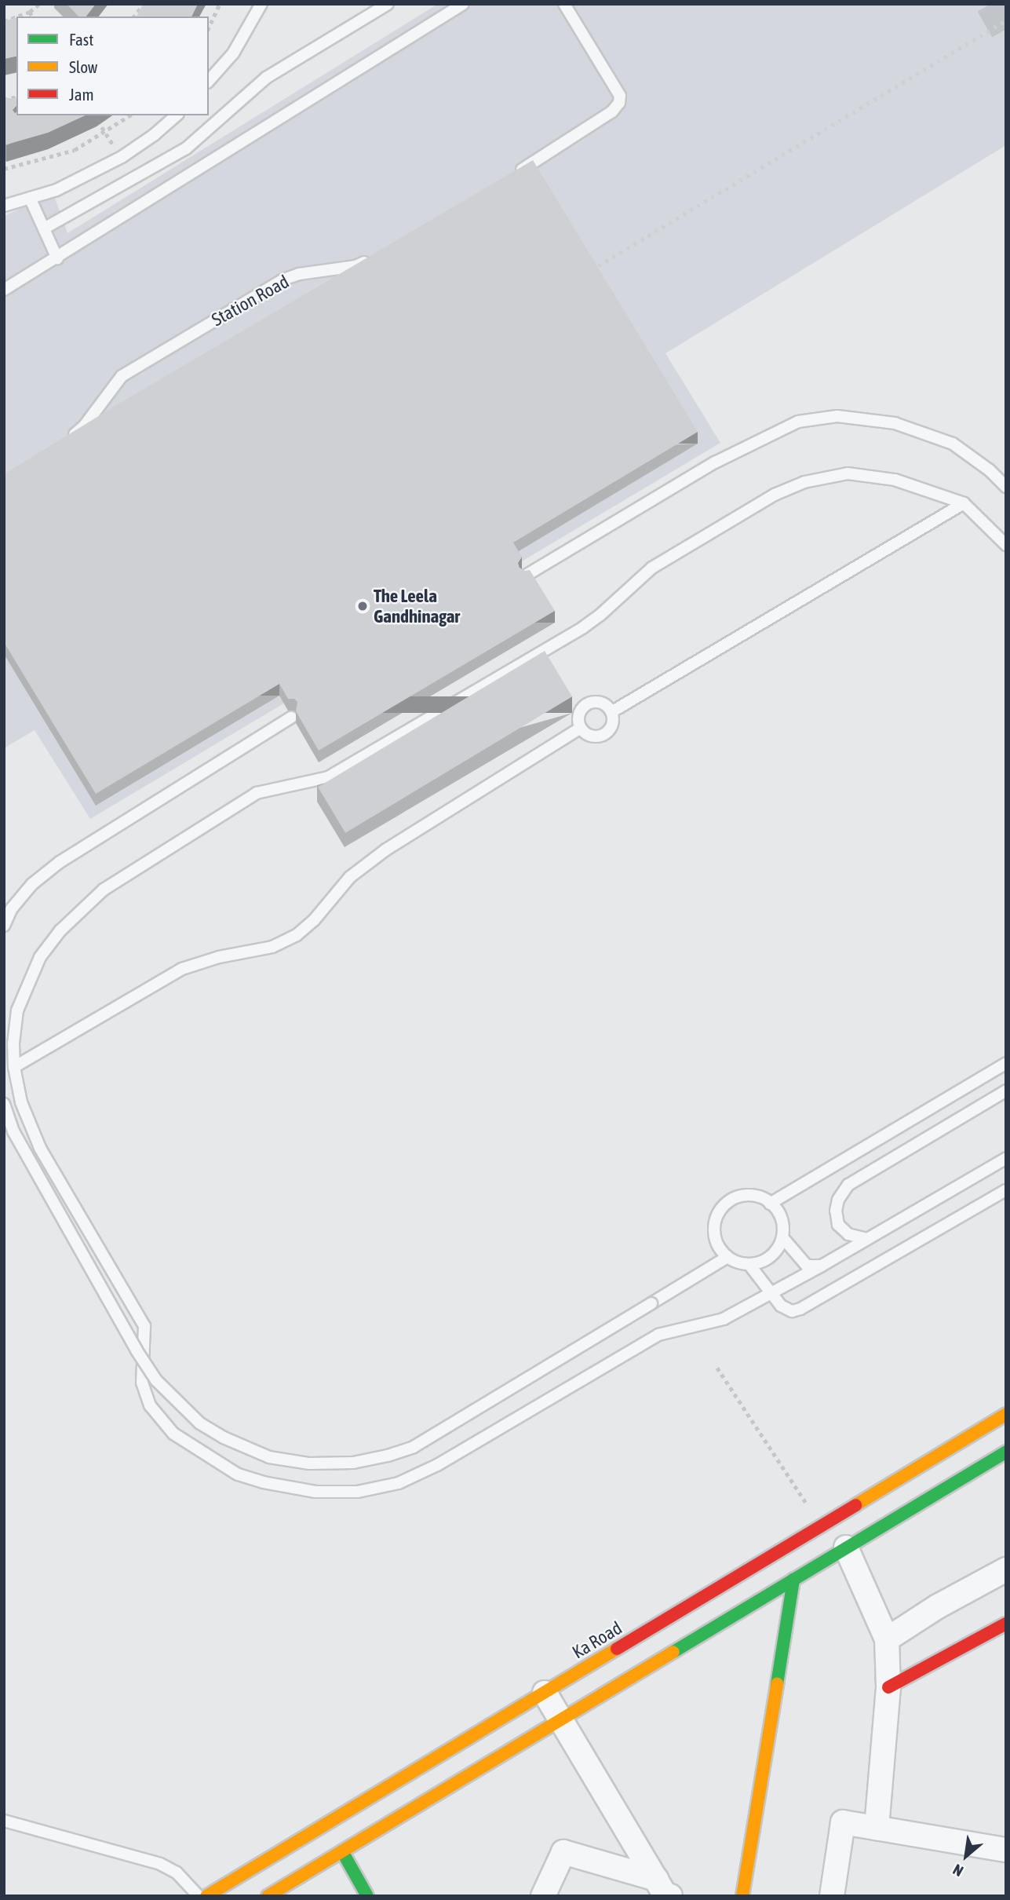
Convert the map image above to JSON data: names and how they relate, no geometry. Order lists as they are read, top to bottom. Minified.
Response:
{"streets":{"main road":["Ka Road"],"lane":["Station Road"]},"places":["The Leela Gandhinagar"],"legend":["Fast","Slow","Jam"],"north":"bottom left"}
